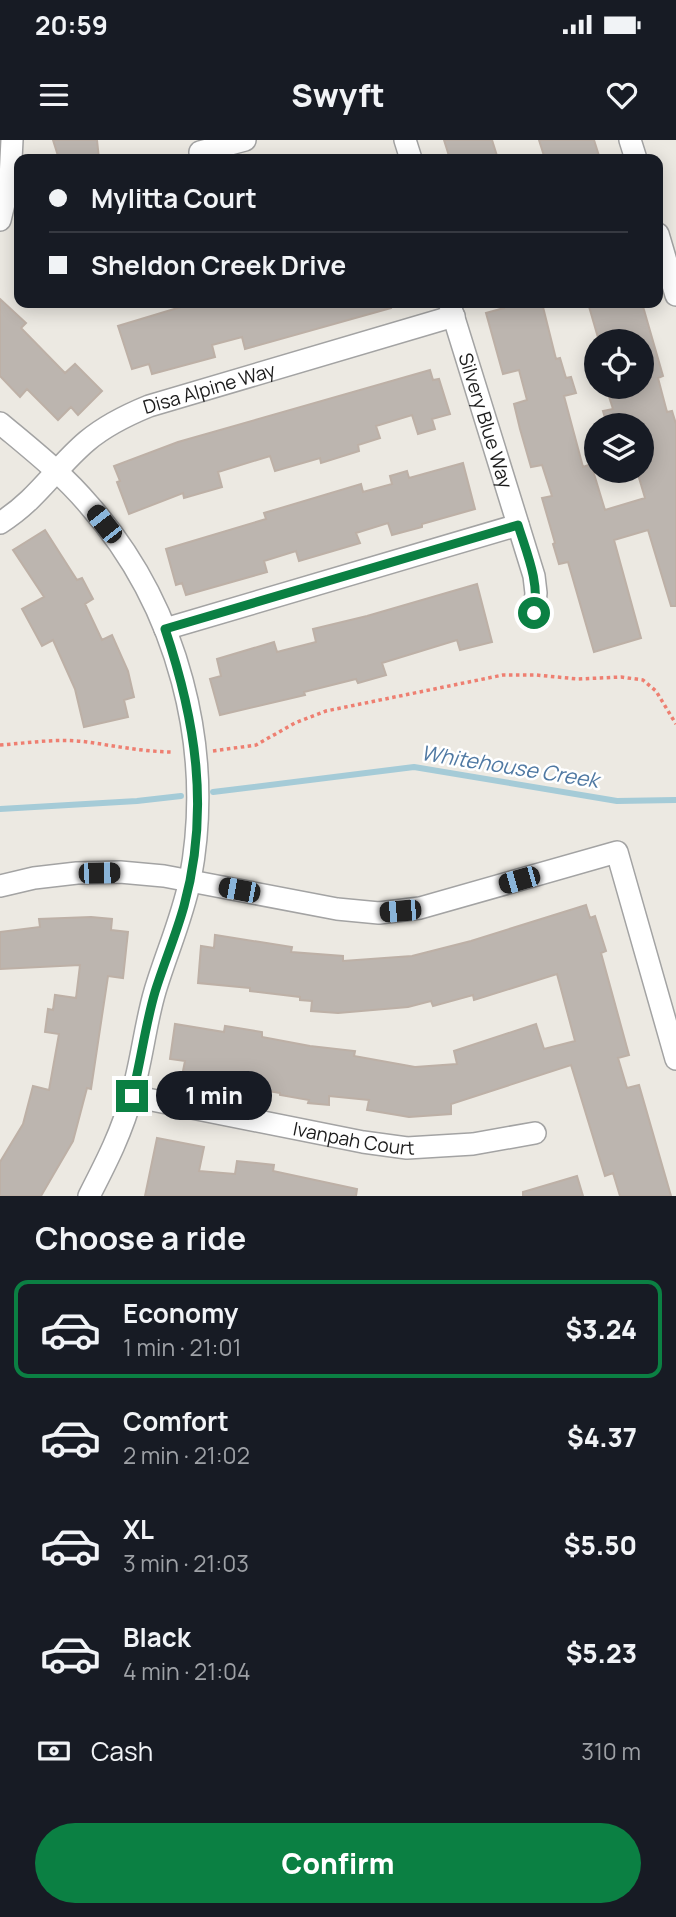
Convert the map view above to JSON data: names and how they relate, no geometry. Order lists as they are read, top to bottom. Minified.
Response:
{"streets":{"street":["Disa Alpine Way","Silvery Blue Way","Ivanpah Court"]},"crossings":[["Disa Alpine Way","Silvery Blue Way"]],"water":["Whitehouse Creek"],"page":{"status":"20:59","header":"Swyft","banner":["Mylitta Court","Sheldon Creek Drive"],"bubble":"1 min","heading":"Choose a ride","list":[{"name":"Economy","note":"1 min · 21:01","value":"$3.24"},{"name":"Comfort","note":"2 min · 21:02","value":"$4.37"},{"name":"XL","note":"3 min · 21:03","value":"$5.50"},{"name":"Black","note":"4 min · 21:04","value":"$5.23"}],"pay":["Cash","310 m"],"buttons":"Confirm"}}
